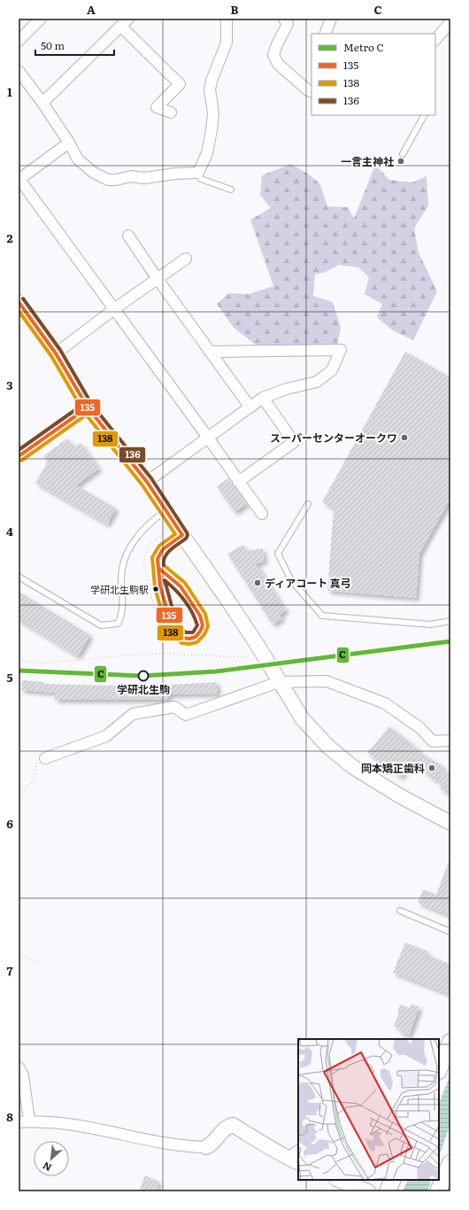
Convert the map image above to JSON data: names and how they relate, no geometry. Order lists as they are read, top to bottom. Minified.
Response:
{"places":["一言主神社","スーパーセンターオークワ","ディアコート 真弓","学研北生駒駅","学研北生駒","岡本矯正歯科"],"lines":["transit line 136","transit line 135","transit line 138","metro line C"],"legend":["Metro C","135","138","136"],"scale_bar":"50 m","north":"bottom left","grid":{"columns":["A","B","C"],"rows":["1","2","3","4","5","6","7","8"]}}
